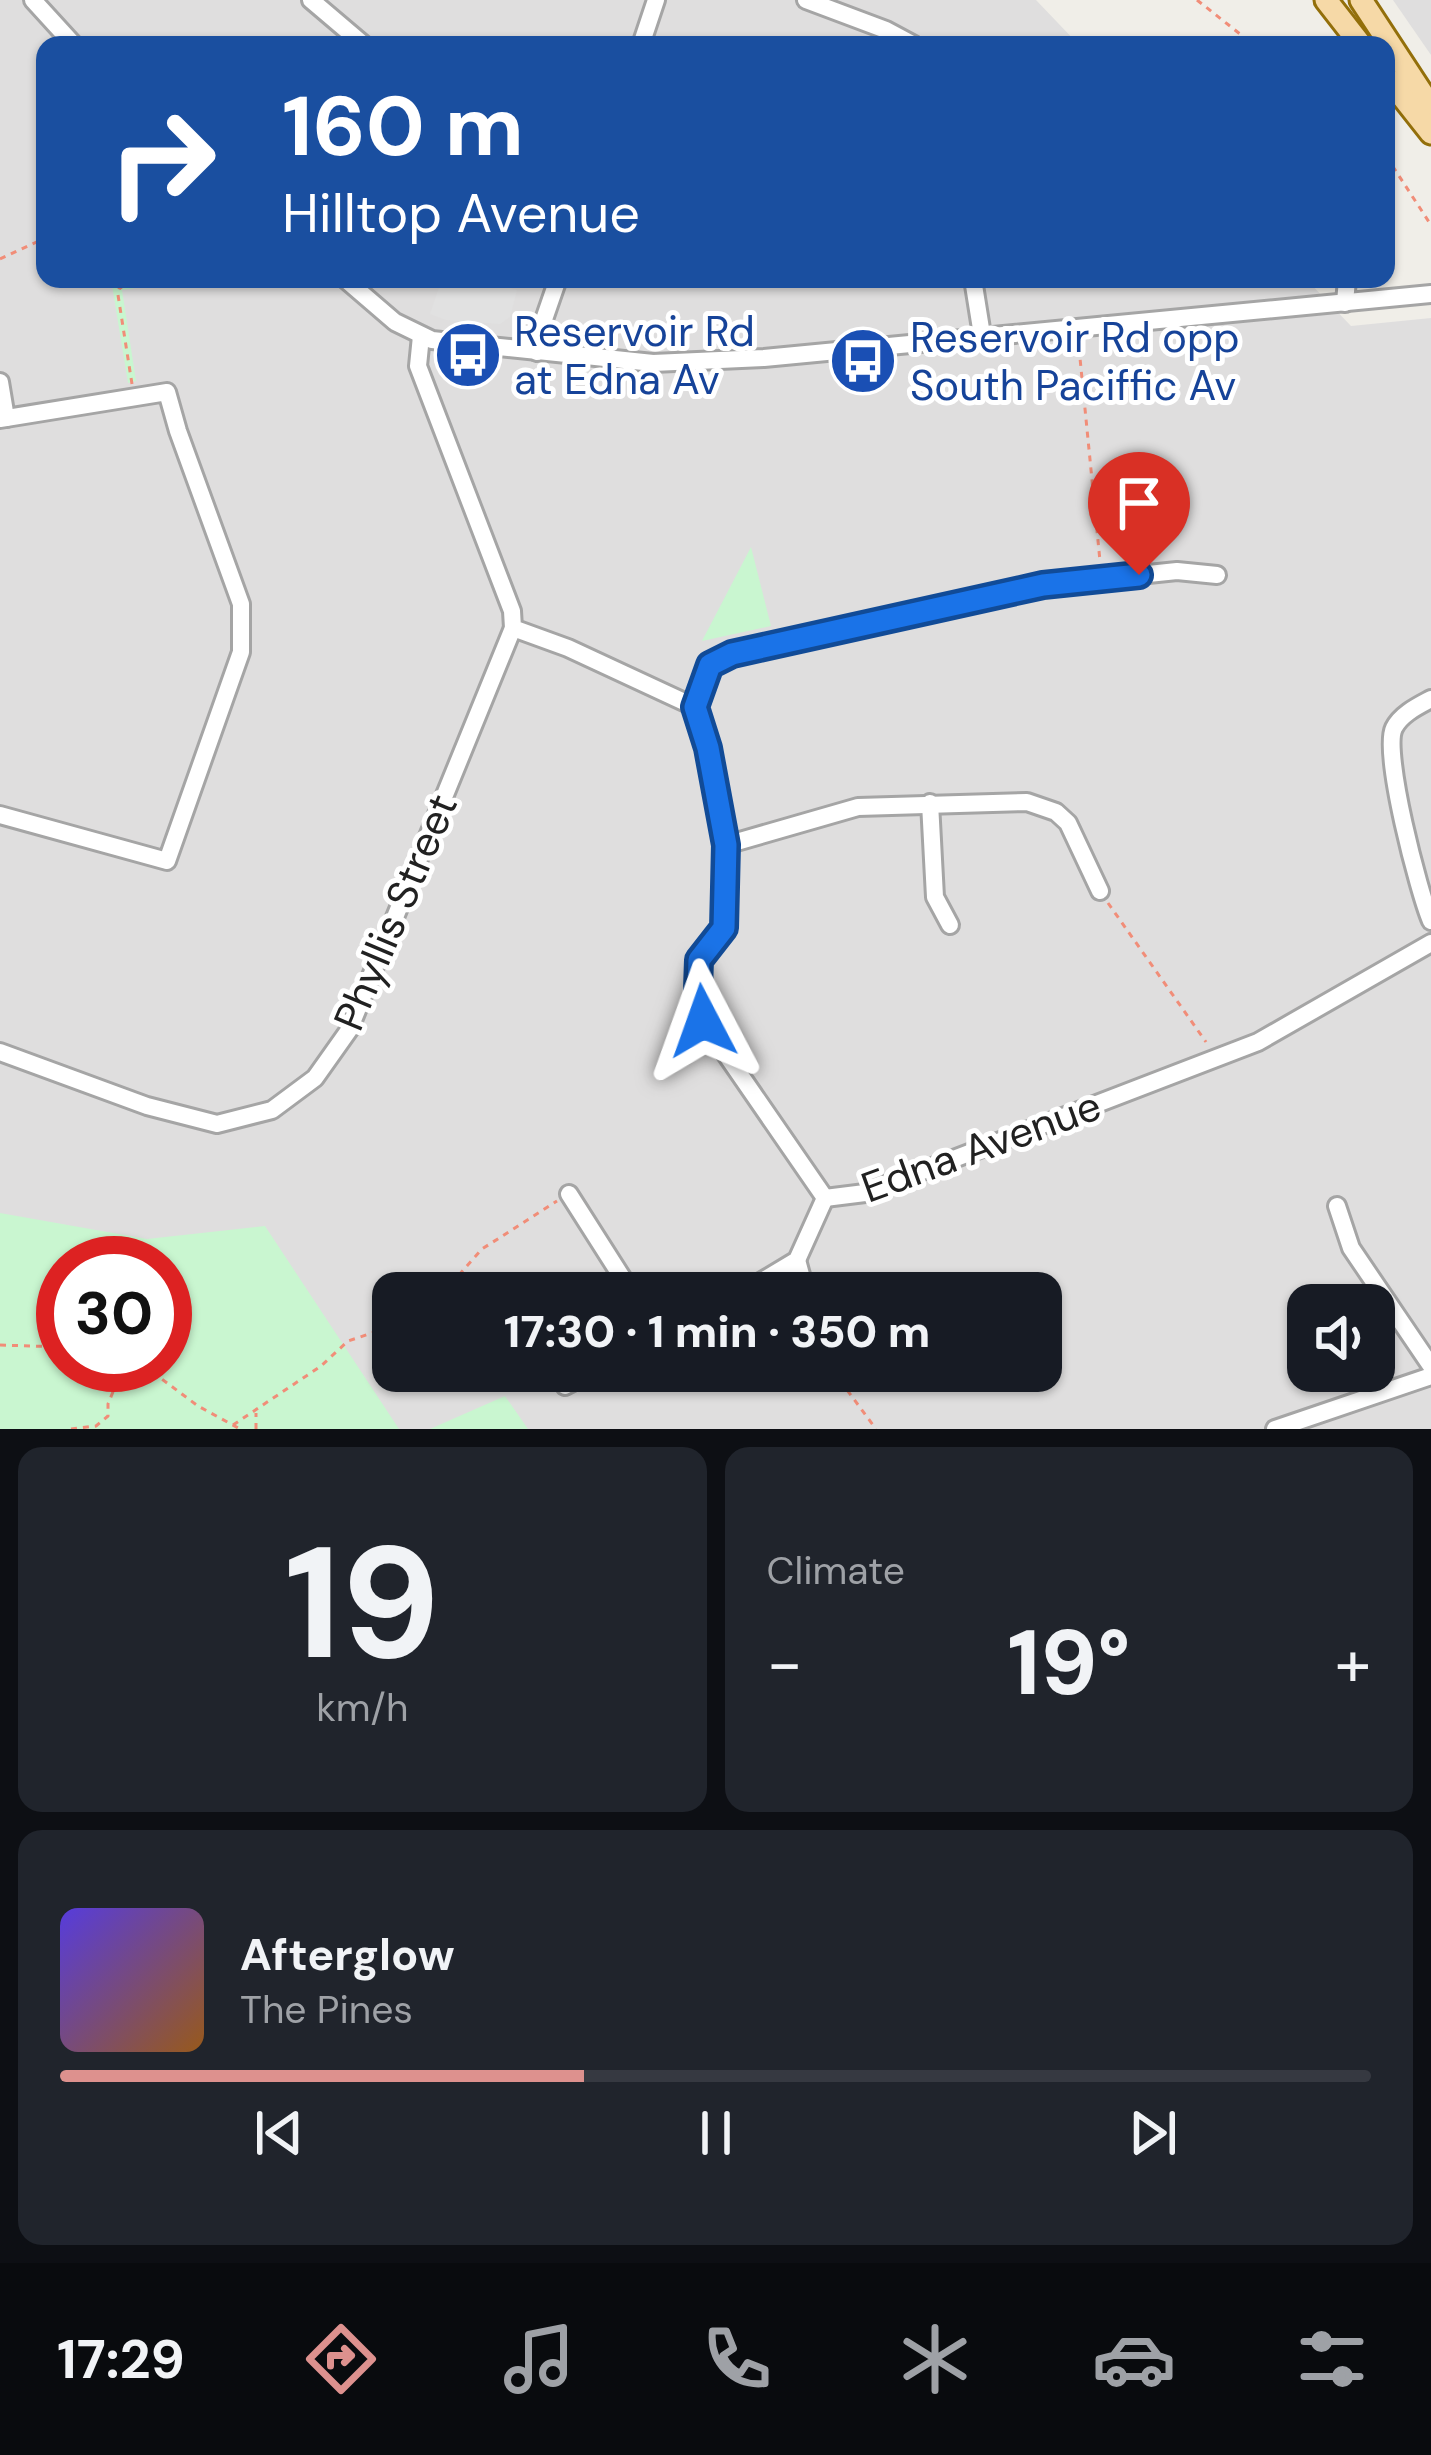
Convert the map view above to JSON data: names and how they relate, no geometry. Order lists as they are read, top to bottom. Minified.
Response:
{"streets":{"street":["Phyllis Street","Edna Avenue"]},"places":{"bus stop":["Reservoir Rd at Edna Av","Reservoir Rd opp South Paciffic Av"]},"page":{"turn":["160 m","Hilltop Avenue"],"limit":"30","trip":"17:30 · 1 min · 350 m","tile":[["19","km/h"],"Climate"],"heat":["−","19°","+"],"song":["Afterglow","The Pines"],"tabs":"17:29"}}
